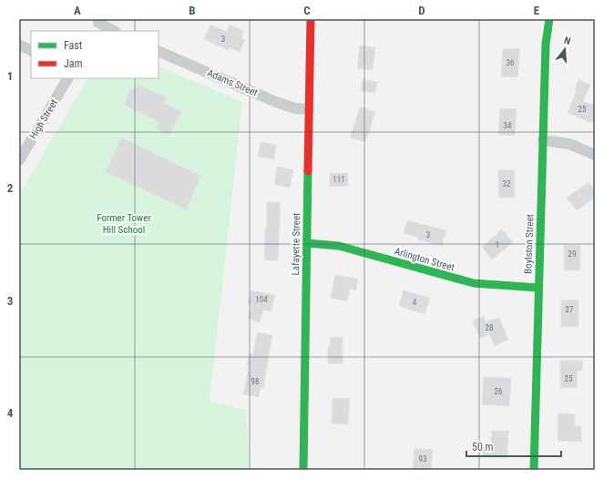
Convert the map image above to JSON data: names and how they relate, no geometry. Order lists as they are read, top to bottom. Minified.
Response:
{"streets":{"street":["Adams Street","High Street","Lafayette Street","Boylston Street","Arlington Street"]},"crossings":[["Adams Street","Lafayette Street"],["Lafayette Street","Arlington Street"],["Boylston Street","Arlington Street"]],"parks":["Former Tower Hill School"],"house_numbers":["3","36","25","34","111","32","3","1","29","104","4","27","28","25","98","26","93"],"legend":["Fast","Jam"],"scale_bar":"50 m","north":"top","grid":{"columns":["A","B","C","D","E"],"rows":["1","2","3","4"]}}
